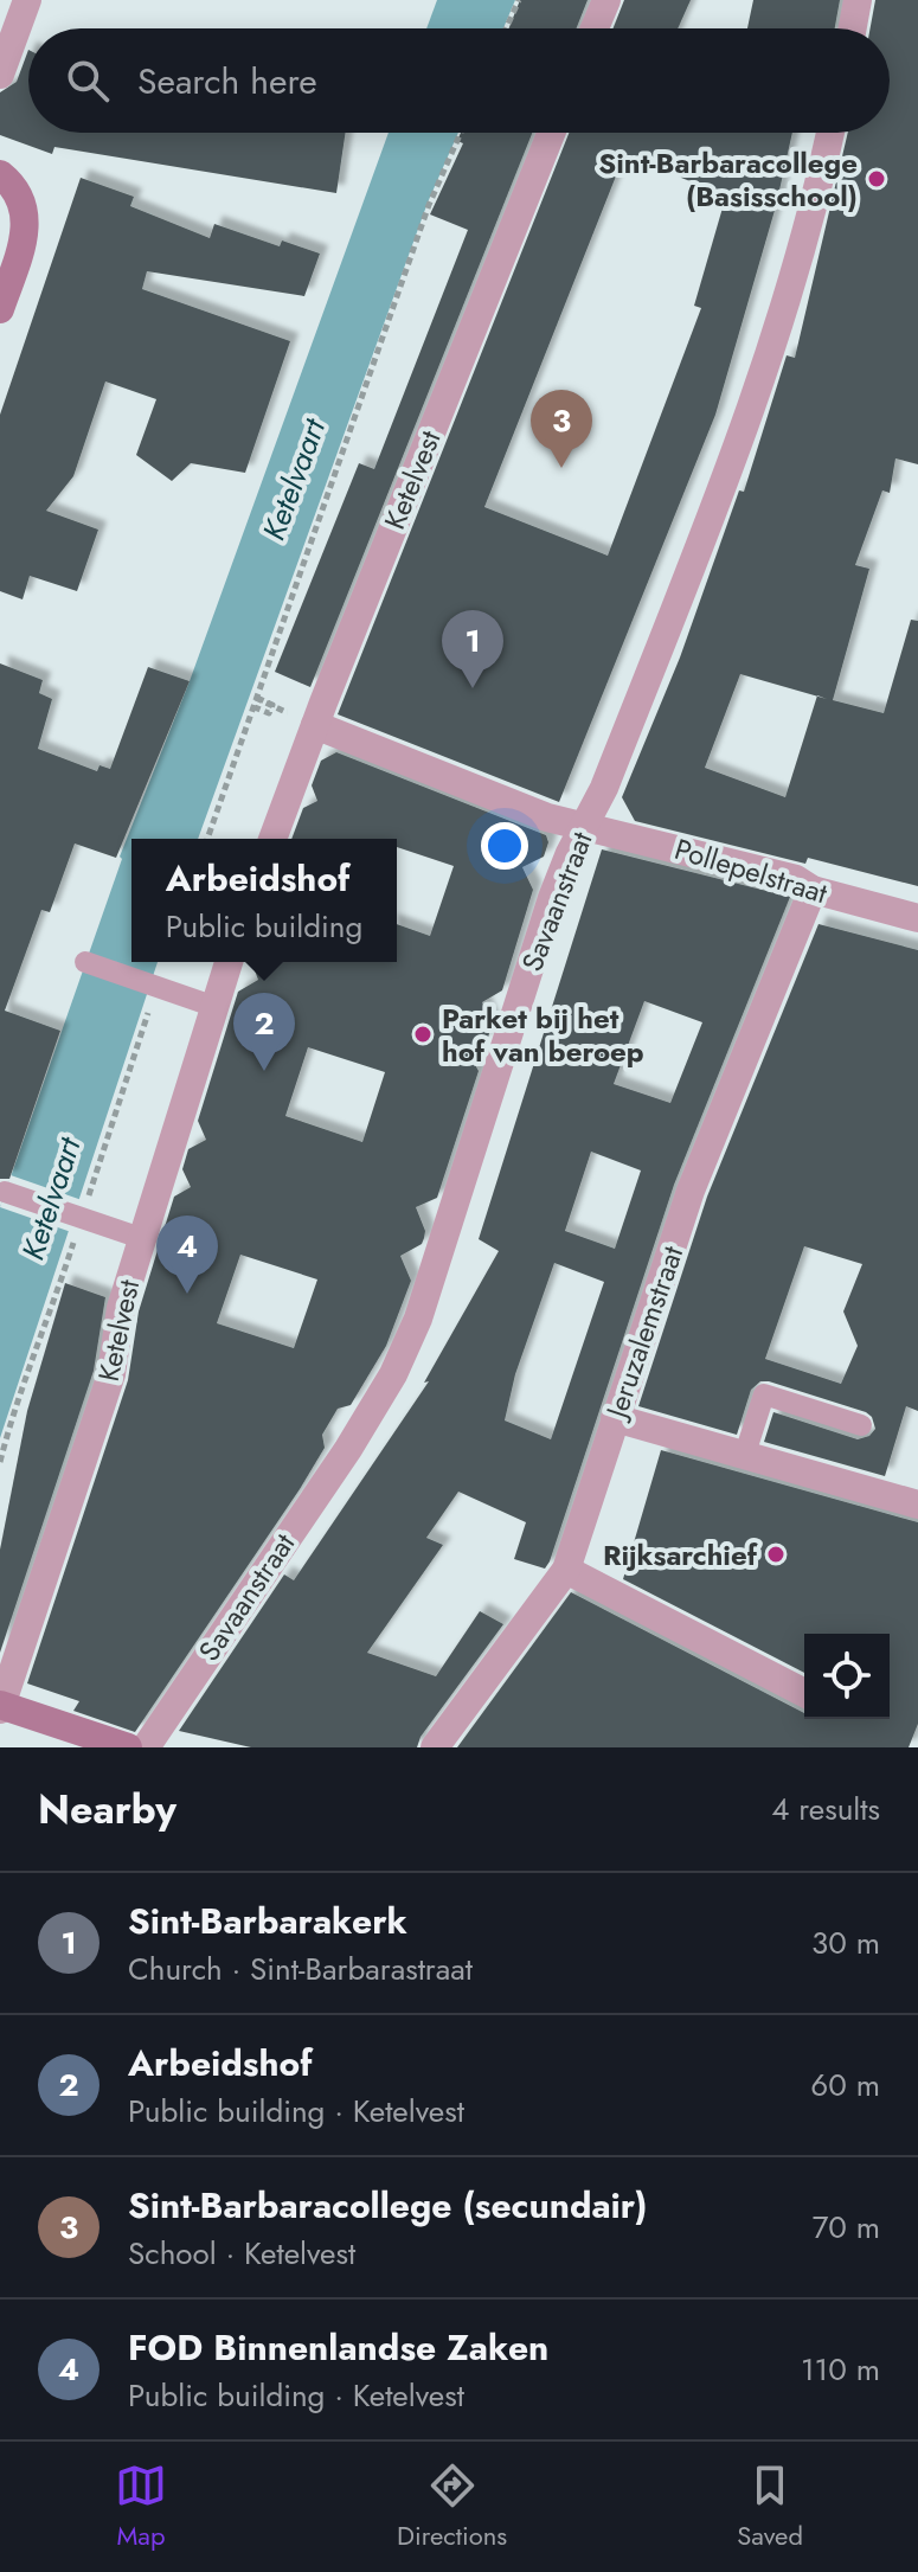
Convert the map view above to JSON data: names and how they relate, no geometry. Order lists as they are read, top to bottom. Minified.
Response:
{"streets":{"street":["Ketelvest","Pollepelstraat","Savaanstraat","Jeruzalemstraat"]},"crossings":[["Ketelvest","Pollepelstraat"],["Pollepelstraat","Savaanstraat"],["Pollepelstraat","Jeruzalemstraat"]],"water":["Ketelvaart"],"places":["Sint-Barbaracollege (Basisschool)","Parket bij het hof van beroep","Rijksarchief"],"page":{"search":"Search here","pins":["3","1","2","4"],"popup":["Arbeidshof","Public building"],"heading":["Nearby","4 results"],"list":[{"mark":"1","name":"Sint-Barbarakerk","note":"Church · Sint-Barbarastraat","value":"30 m"},{"mark":"2","name":"Arbeidshof","note":"Public building · Ketelvest","value":"60 m"},{"mark":"3","name":"Sint-Barbaracollege (secundair)","note":"School · Ketelvest","value":"70 m"},{"mark":"4","name":"FOD Binnenlandse Zaken","note":"Public building · Ketelvest","value":"110 m"}],"nav":["Map","Directions","Saved"]}}
